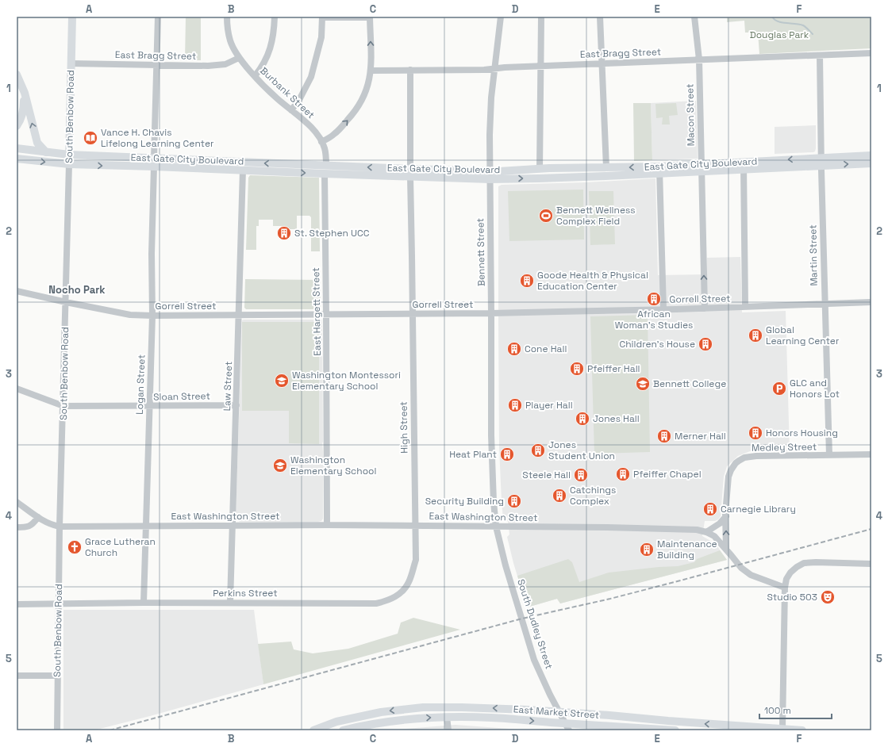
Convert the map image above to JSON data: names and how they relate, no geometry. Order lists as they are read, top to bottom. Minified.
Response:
{"streets":{"main road":["South Benbow Road","East Gate City Boulevard","East Market Street"],"street":["East Bragg Street","Burbank Street","Macon Street","Bennett Street","Martin Street","Gorrell Street","East Hargett Street","Logan Street","Law Street","Sloan Street","High Street","Medley Street","East Washington Street","Perkins Street","South Dudley Street"]},"crossings":[["East Bragg Street","Burbank Street"],["East Bragg Street","Macon Street"],["East Bragg Street","South Benbow Road"],["East Bragg Street","Bennett Street"],["East Bragg Street","Martin Street"],["East Bragg Street","High Street"],["Burbank Street","East Gate City Boulevard"],["Burbank Street","East Hargett Street"],["Macon Street","East Gate City Boulevard"],["Macon Street","Gorrell Street"],["South Benbow Road","East Gate City Boulevard"],["South Benbow Road","Gorrell Street"],["South Benbow Road","Sloan Street"],["South Benbow Road","East Washington Street"],["South Benbow Road","Perkins Street"],["East Gate City Boulevard","Bennett Street"],["East Gate City Boulevard","Martin Street"],["East Gate City Boulevard","East Hargett Street"],["East Gate City Boulevard","Logan Street"],["East Gate City Boulevard","Law Street"],["East Gate City Boulevard","High Street"],["Bennett Street","Gorrell Street"],["Bennett Street","East Washington Street"],["Bennett Street","South Dudley Street"],["Martin Street","Gorrell Street"],["Martin Street","Medley Street"],["Gorrell Street","East Hargett Street"],["Gorrell Street","Logan Street"],["Gorrell Street","Law Street"],["Gorrell Street","High Street"],["East Hargett Street","East Washington Street"],["Logan Street","Sloan Street"],["Logan Street","East Washington Street"],["Logan Street","Perkins Street"],["Law Street","Sloan Street"],["Law Street","East Washington Street"],["Law Street","Perkins Street"],["High Street","East Washington Street"],["High Street","Perkins Street"],["Medley Street","East Washington Street"],["East Washington Street","Perkins Street"],["East Washington Street","South Dudley Street"],["South Dudley Street","East Market Street"]],"districts":["Nocho Park"],"parks":["Douglas Park"],"places":{"library":["Vance H. Chavis Lifelong Learning Center"],"sports":["Bennett Wellness Complex Field"],"building":["St. Stephen UCC","Goode Health & Physical Education Center","African Woman's Studies","Global Learning Center","Children's House","Cone Hall","Pfeiffer Hall","Player Hall","Jones Hall","Honors Housing","Merner Hall","Jones Student Union","Heat Plant","Pfeiffer Chapel","Steele Hall","Catchings Complex","Security Building","Carnegie Library","Maintenance Building"],"school or university":["Washington Montessori Elementary School","Bennett College","Washington Elementary School"],"parking":["GLC and Honors Lot"],"church":["Grace Lutheran Church"],"theatre":["Studio 503"]},"scale_bar":"100 m","grid":{"columns":["A","B","C","D","E","F"],"rows":["1","2","3","4","5"]}}
